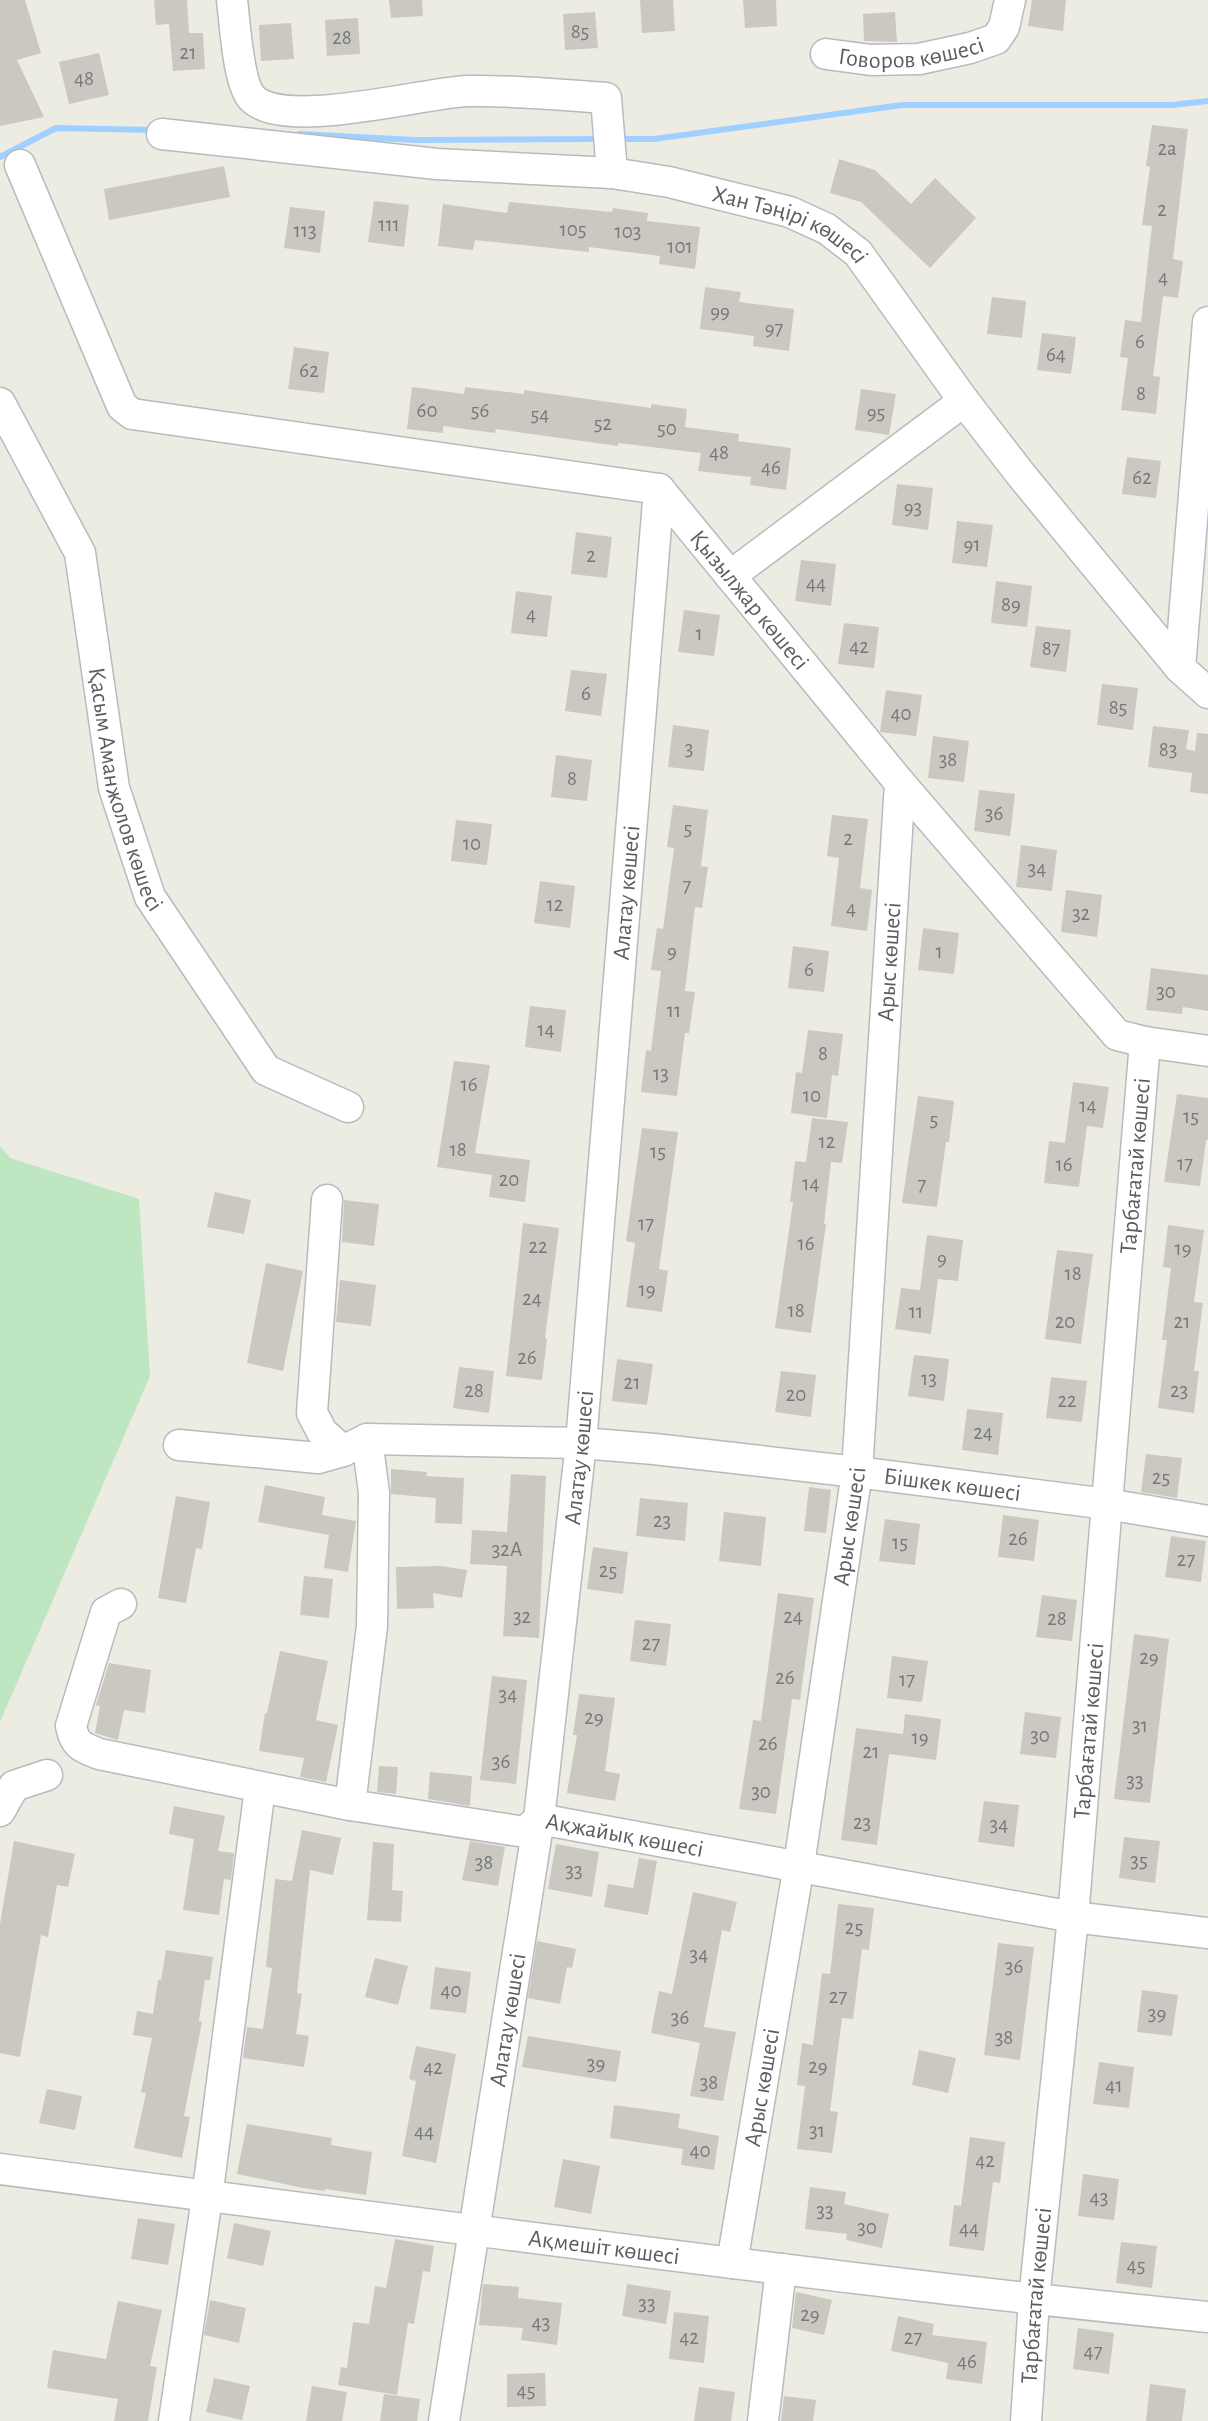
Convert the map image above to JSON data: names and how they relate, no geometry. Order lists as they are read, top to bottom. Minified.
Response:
{"streets":{"street":["Говоров көшесі","Хан Тәңірі көшесі","Қызылжар көшесі","Қасым Аманжолов көшесі","Алатау көшесі","Арыс көшесі","Тарбағатай көшесі","Бішкек көшесі","Ақжайық көшесі","Ақмешіт көшесі"]},"crossings":[["Қызылжар көшесі","Алатау көшесі"],["Қызылжар көшесі","Арыс көшесі"],["Қызылжар көшесі","Тарбағатай көшесі"],["Алатау көшесі","Бішкек көшесі"],["Алатау көшесі","Ақжайық көшесі"],["Алатау көшесі","Ақмешіт көшесі"],["Арыс көшесі","Бішкек көшесі"],["Арыс көшесі","Ақжайық көшесі"],["Арыс көшесі","Ақмешіт көшесі"],["Тарбағатай көшесі","Бішкек көшесі"],["Тарбағатай көшесі","Ақжайық көшесі"],["Тарбағатай көшесі","Ақмешіт көшесі"]],"house_numbers":["85","28","21","48","2а","2","111","105","113","103","101","4","99","97","6","64","62","8","60","56","95","54","52","50","48","46","62","93","91","2","44","89","4","1","42","87","6","85","40","3","83","38","8","36","5","2","10","34","7","12","4","32","9","1","6","30","11","14","8","13","16","10","14","15","5","12","18","15","17","16","20","14","7","17","16","22","19","9","18","19","24","18","11","20","21","26","13","21","28","23","20","22","24","25","23","26","15","32А","27","25","32","24","28","27","29","26","17","34","29","31","30","19","26","21","36","33","30","23","34","35","38","33","25","34","36","40","27","39","36","38","39","29","42","38","41","31","44","40","42","43","33","30","44","45","33","29","43","42","27","47","46","45"]}
